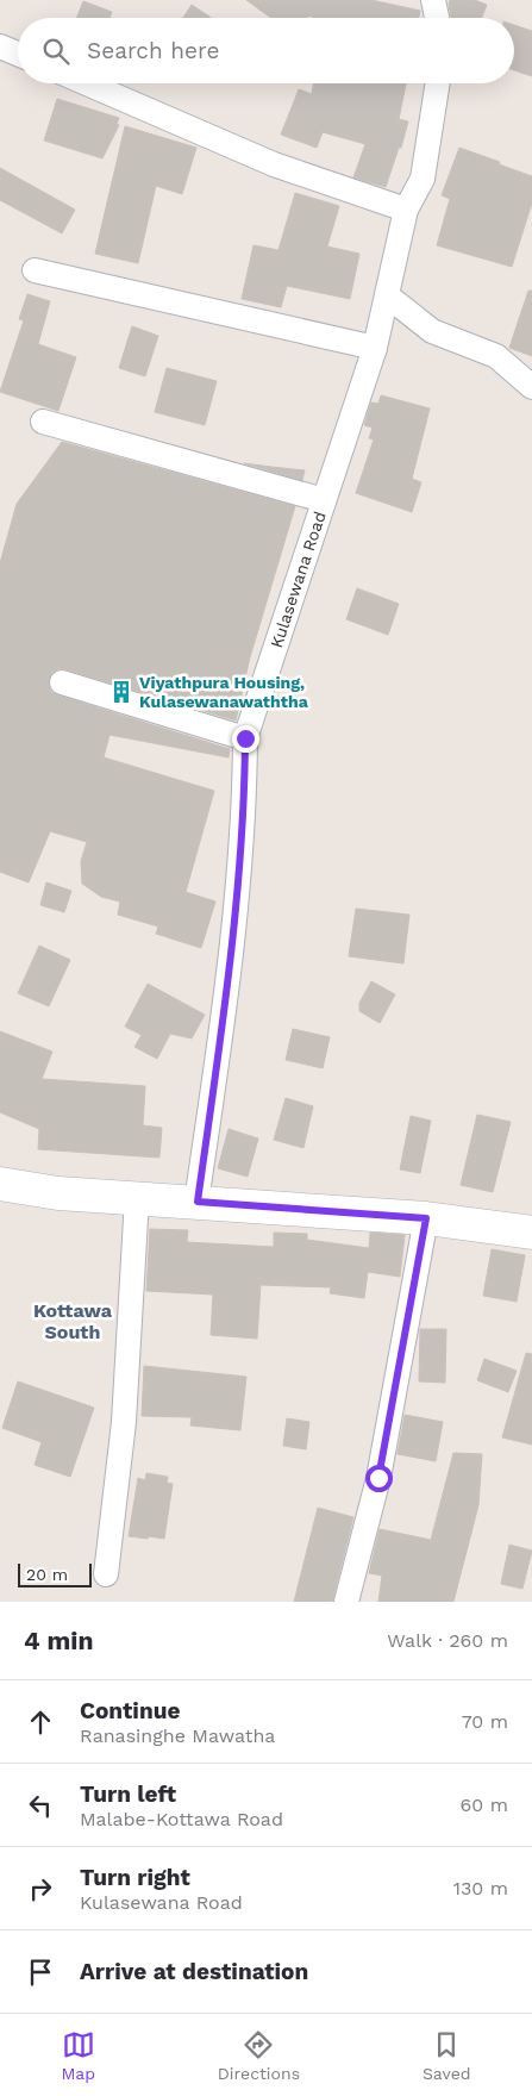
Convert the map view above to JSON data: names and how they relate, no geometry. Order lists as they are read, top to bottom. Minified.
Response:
{"streets":{"street":["Kulasewana Road"]},"districts":["Kottawa South"],"places":{"building":["Viyathpura Housing, Kulasewanawaththa"]},"scale_bar":"20 m","page":{"search":"Search here","scale":"20 m","heading":["4 min","Walk · 260 m"],"list":[["Continue","Ranasinghe Mawatha","70 m"],["Turn left","Malabe-Kottawa Road","60 m"],["Turn right","Kulasewana Road","130 m"],"Arrive at destination"],"nav":["Map","Directions","Saved"]}}
